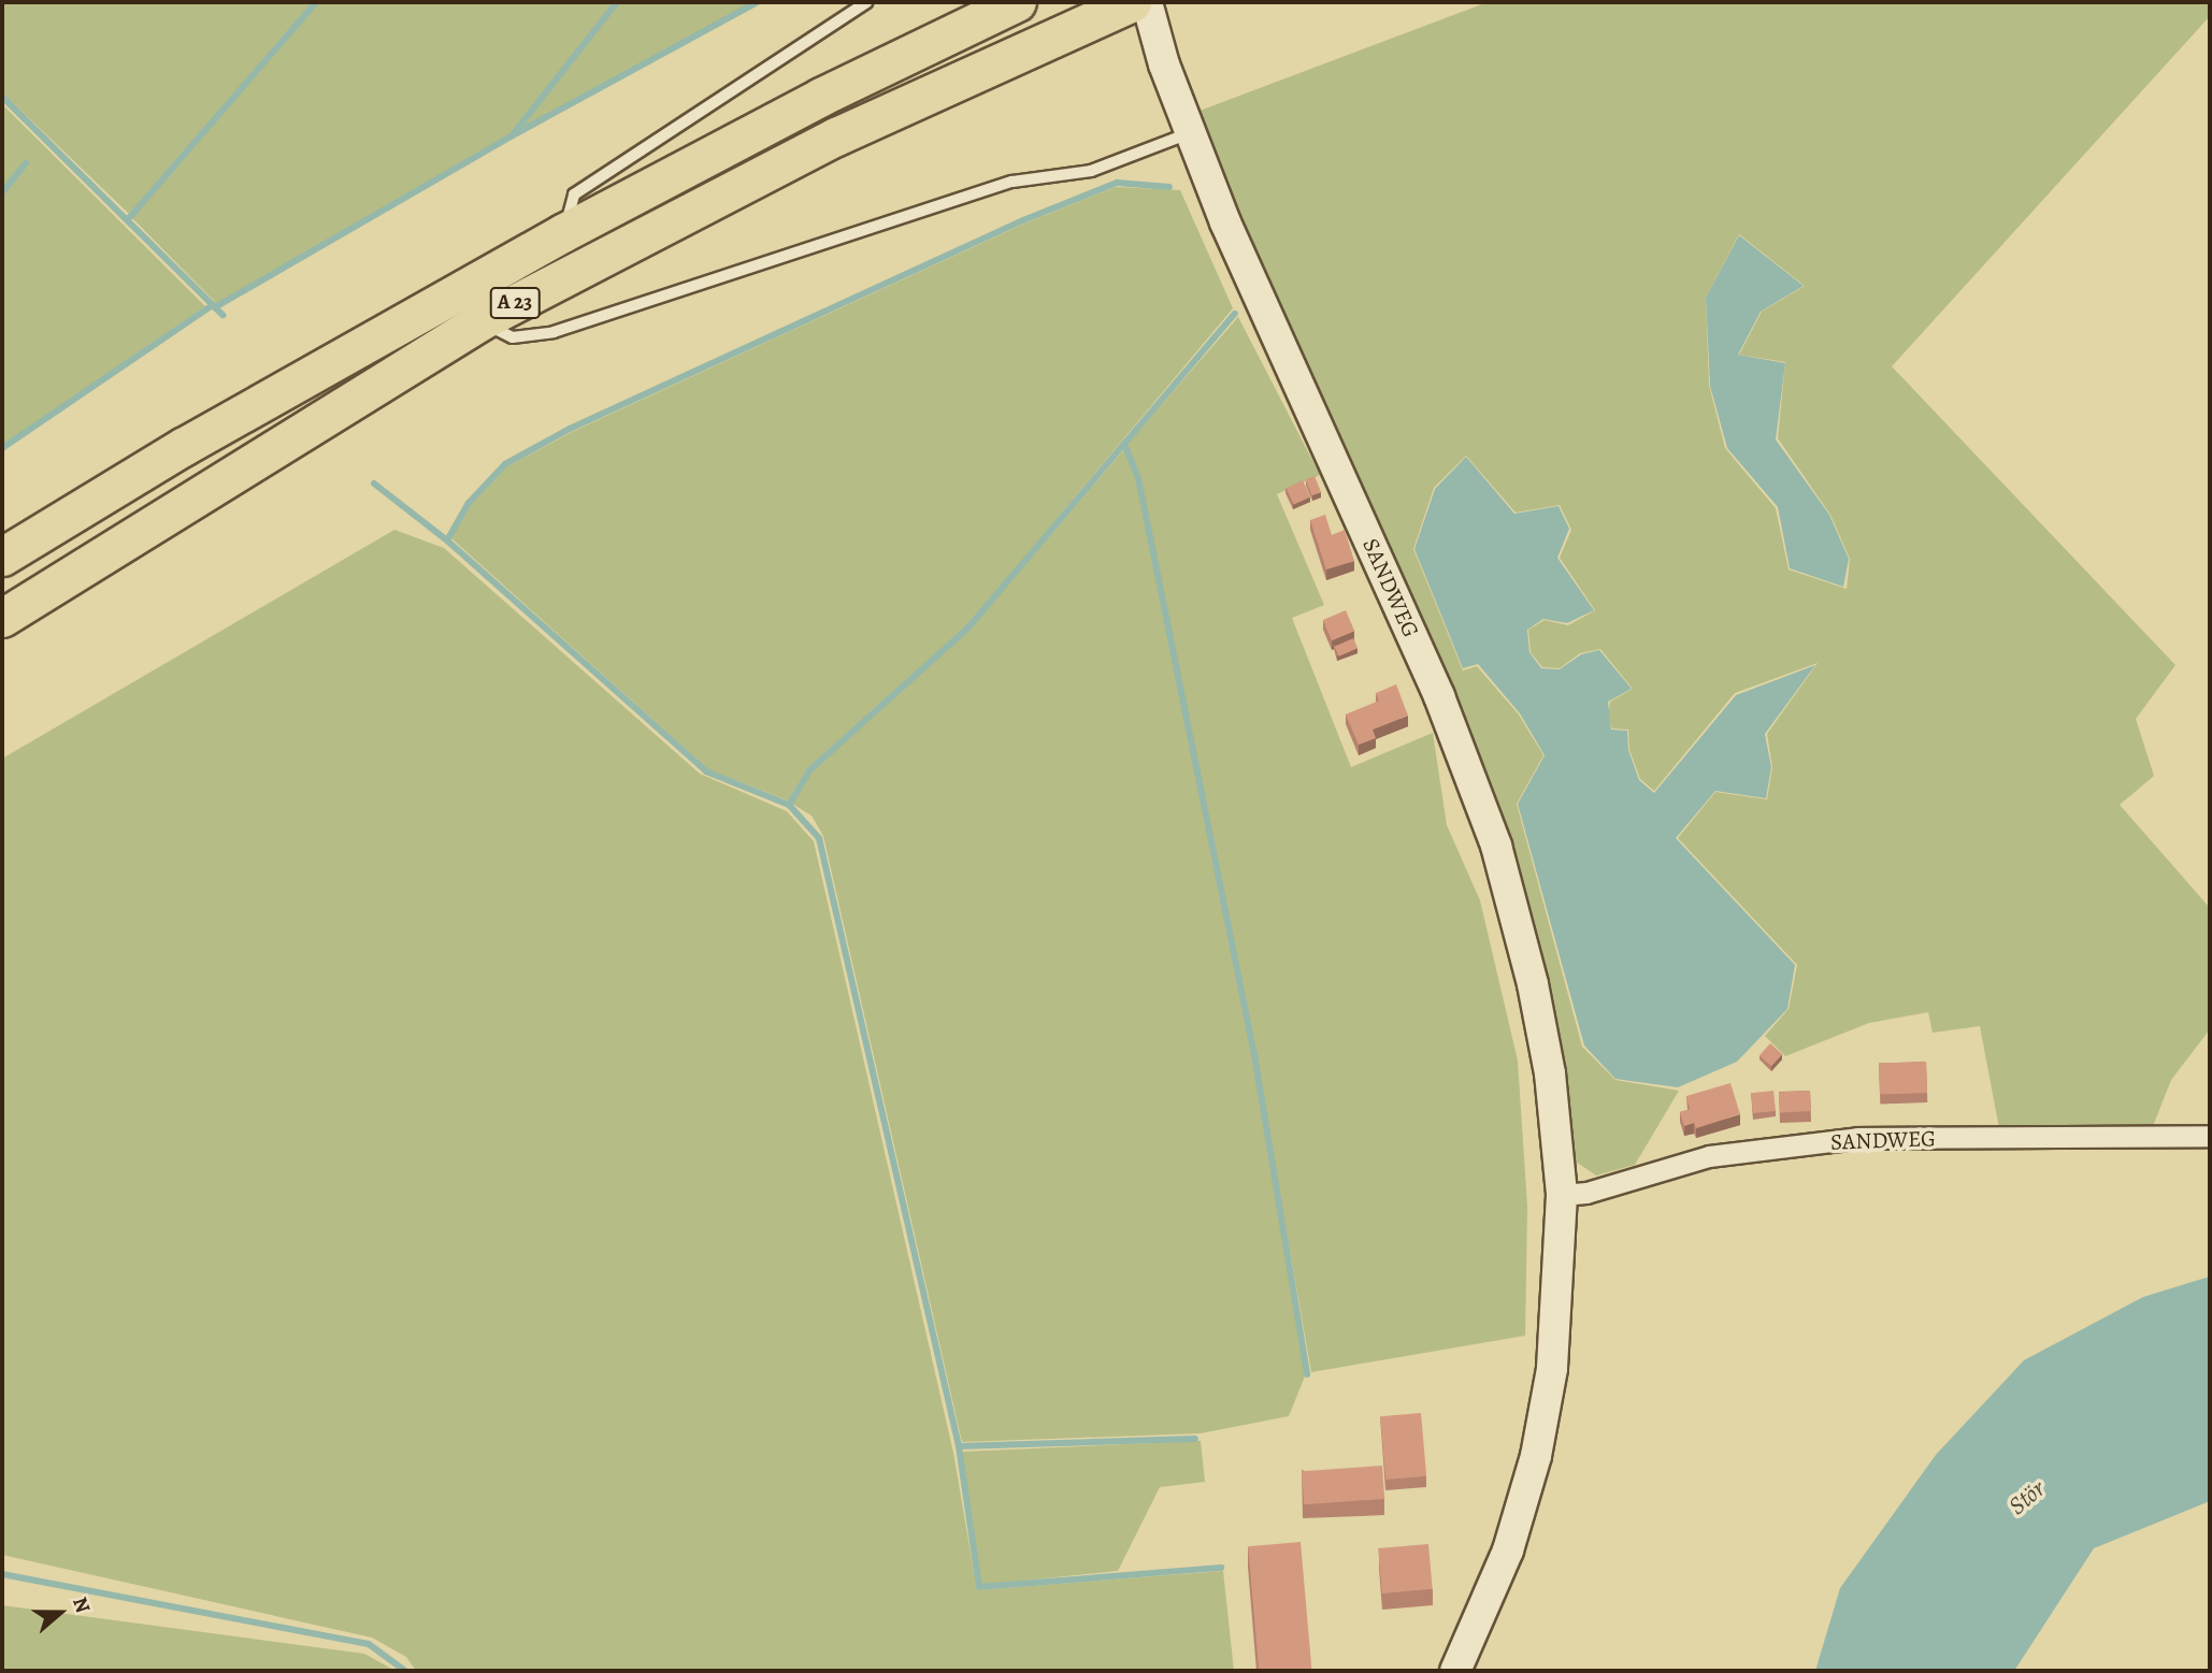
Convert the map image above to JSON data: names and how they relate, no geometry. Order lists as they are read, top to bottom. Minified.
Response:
{"streets":{"highway":["A 23"],"street":["SANDWEG"]},"water":["Stör"],"north":"right"}
